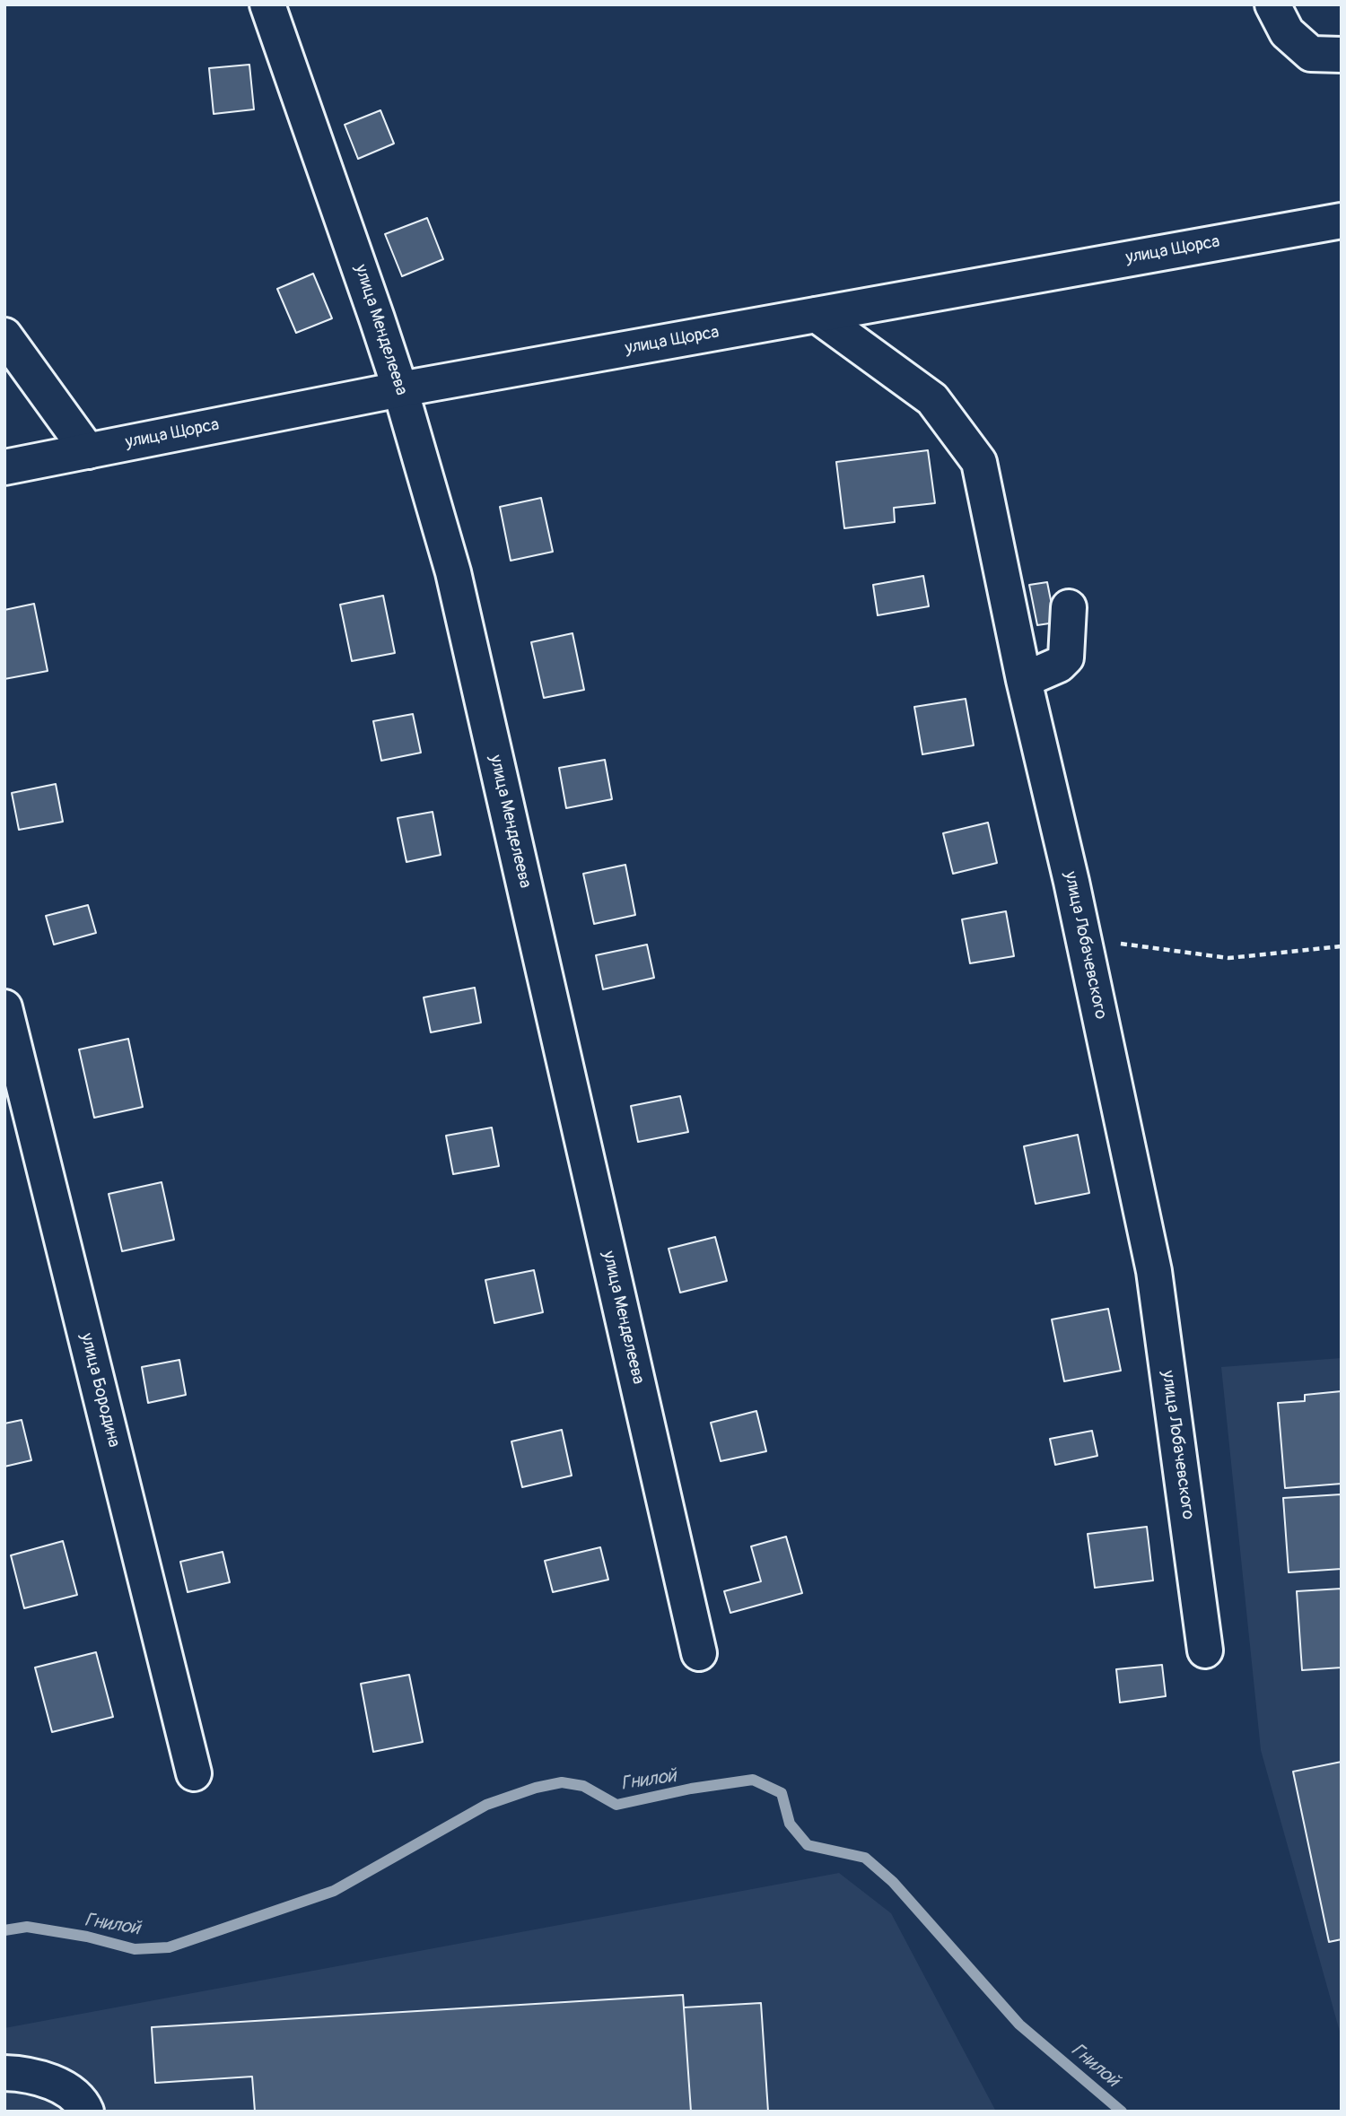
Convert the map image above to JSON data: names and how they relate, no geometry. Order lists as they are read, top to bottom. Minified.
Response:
{"streets":{"street":["улица Щорса","улица Менделеева","улица Лобачевского","улица Бородина"]},"crossings":[["улица Щорса","улица Менделеева"],["улица Щорса","улица Лобачевского"]],"water":["Гнилой"]}
